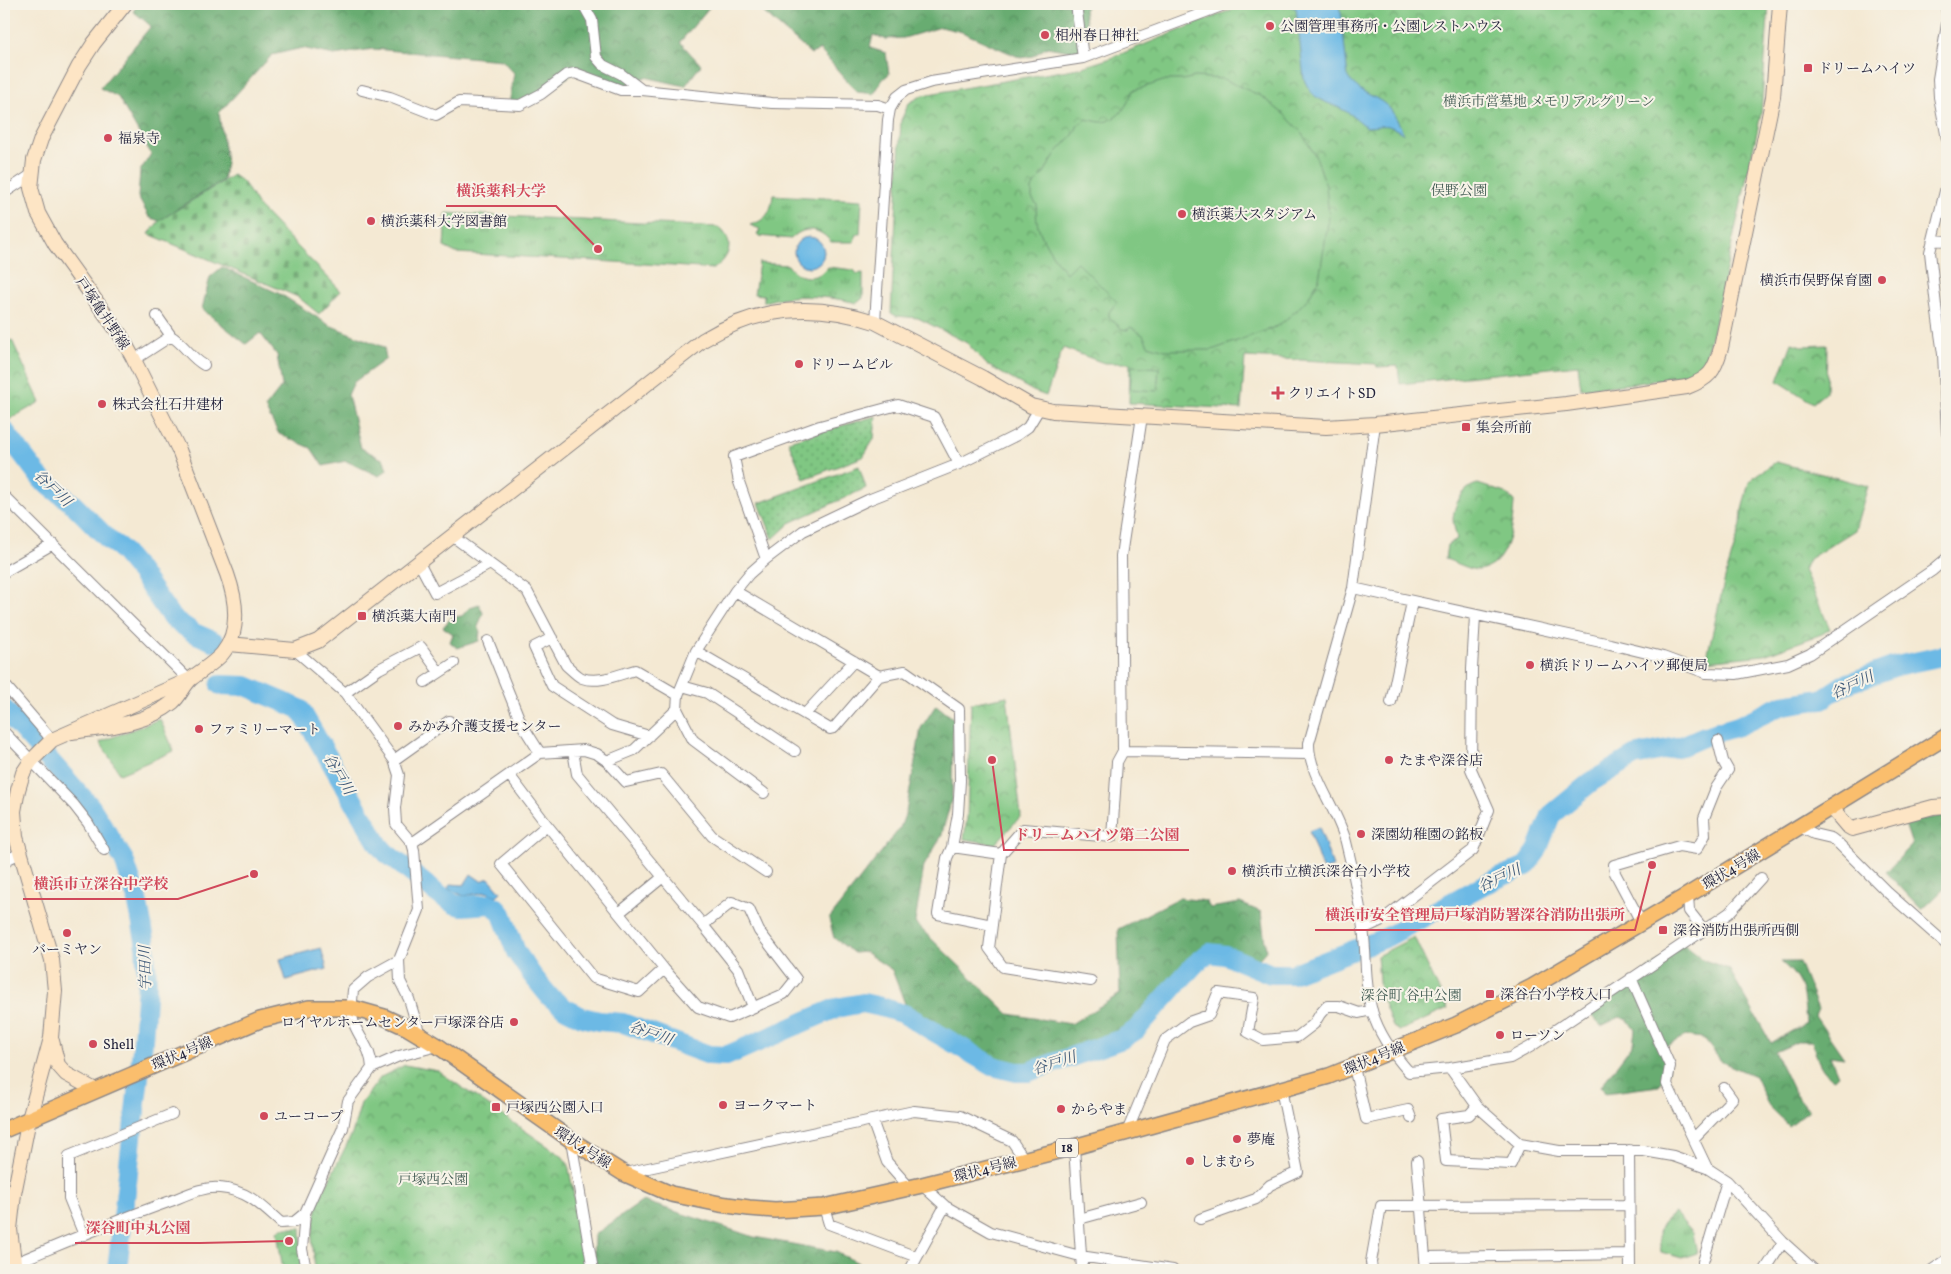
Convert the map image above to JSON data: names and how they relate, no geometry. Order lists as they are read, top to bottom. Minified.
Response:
{"streets":{"main road":["環状4号線","18"],"street":["戸塚亀井野線"]},"water":["谷戸川","宇田川"],"parks":["横浜市営墓地 メモリアルグリーン","俣野公園","深谷町 谷中公園","戸塚西公園"],"places":{"other":["公園管理事務所・公園レストハウス","相州春日神社","福泉寺","横浜薬大スタジアム","横浜薬科大学図書館","横浜薬科大学","横浜市俣野保育園","ドリームビル","株式会社石井建材","横浜ドリームハイツ郵便局","みかみ介護支援センター","ファミリーマート","ドリ－ムハイツ第二公園","たまや深谷店","深園幼稚園の銘板","横浜市安全管理局戸塚消防署深谷消防出張所","横浜市立横浜深谷台小学校","横浜市立深谷中学校","バーミヤン","ロイヤルホームセンター戸塚深谷店","ローソン","Shell","ヨークマート","からやま","ユーコープ","夢庵","しまむら","深谷町中丸公園"],"transit":["ドリームハイツ","集会所前","横浜薬大南門","深谷消防出張所西側","深谷台小学校入口","戸塚西公園入口"],"health":["クリエイトSD"]}}
